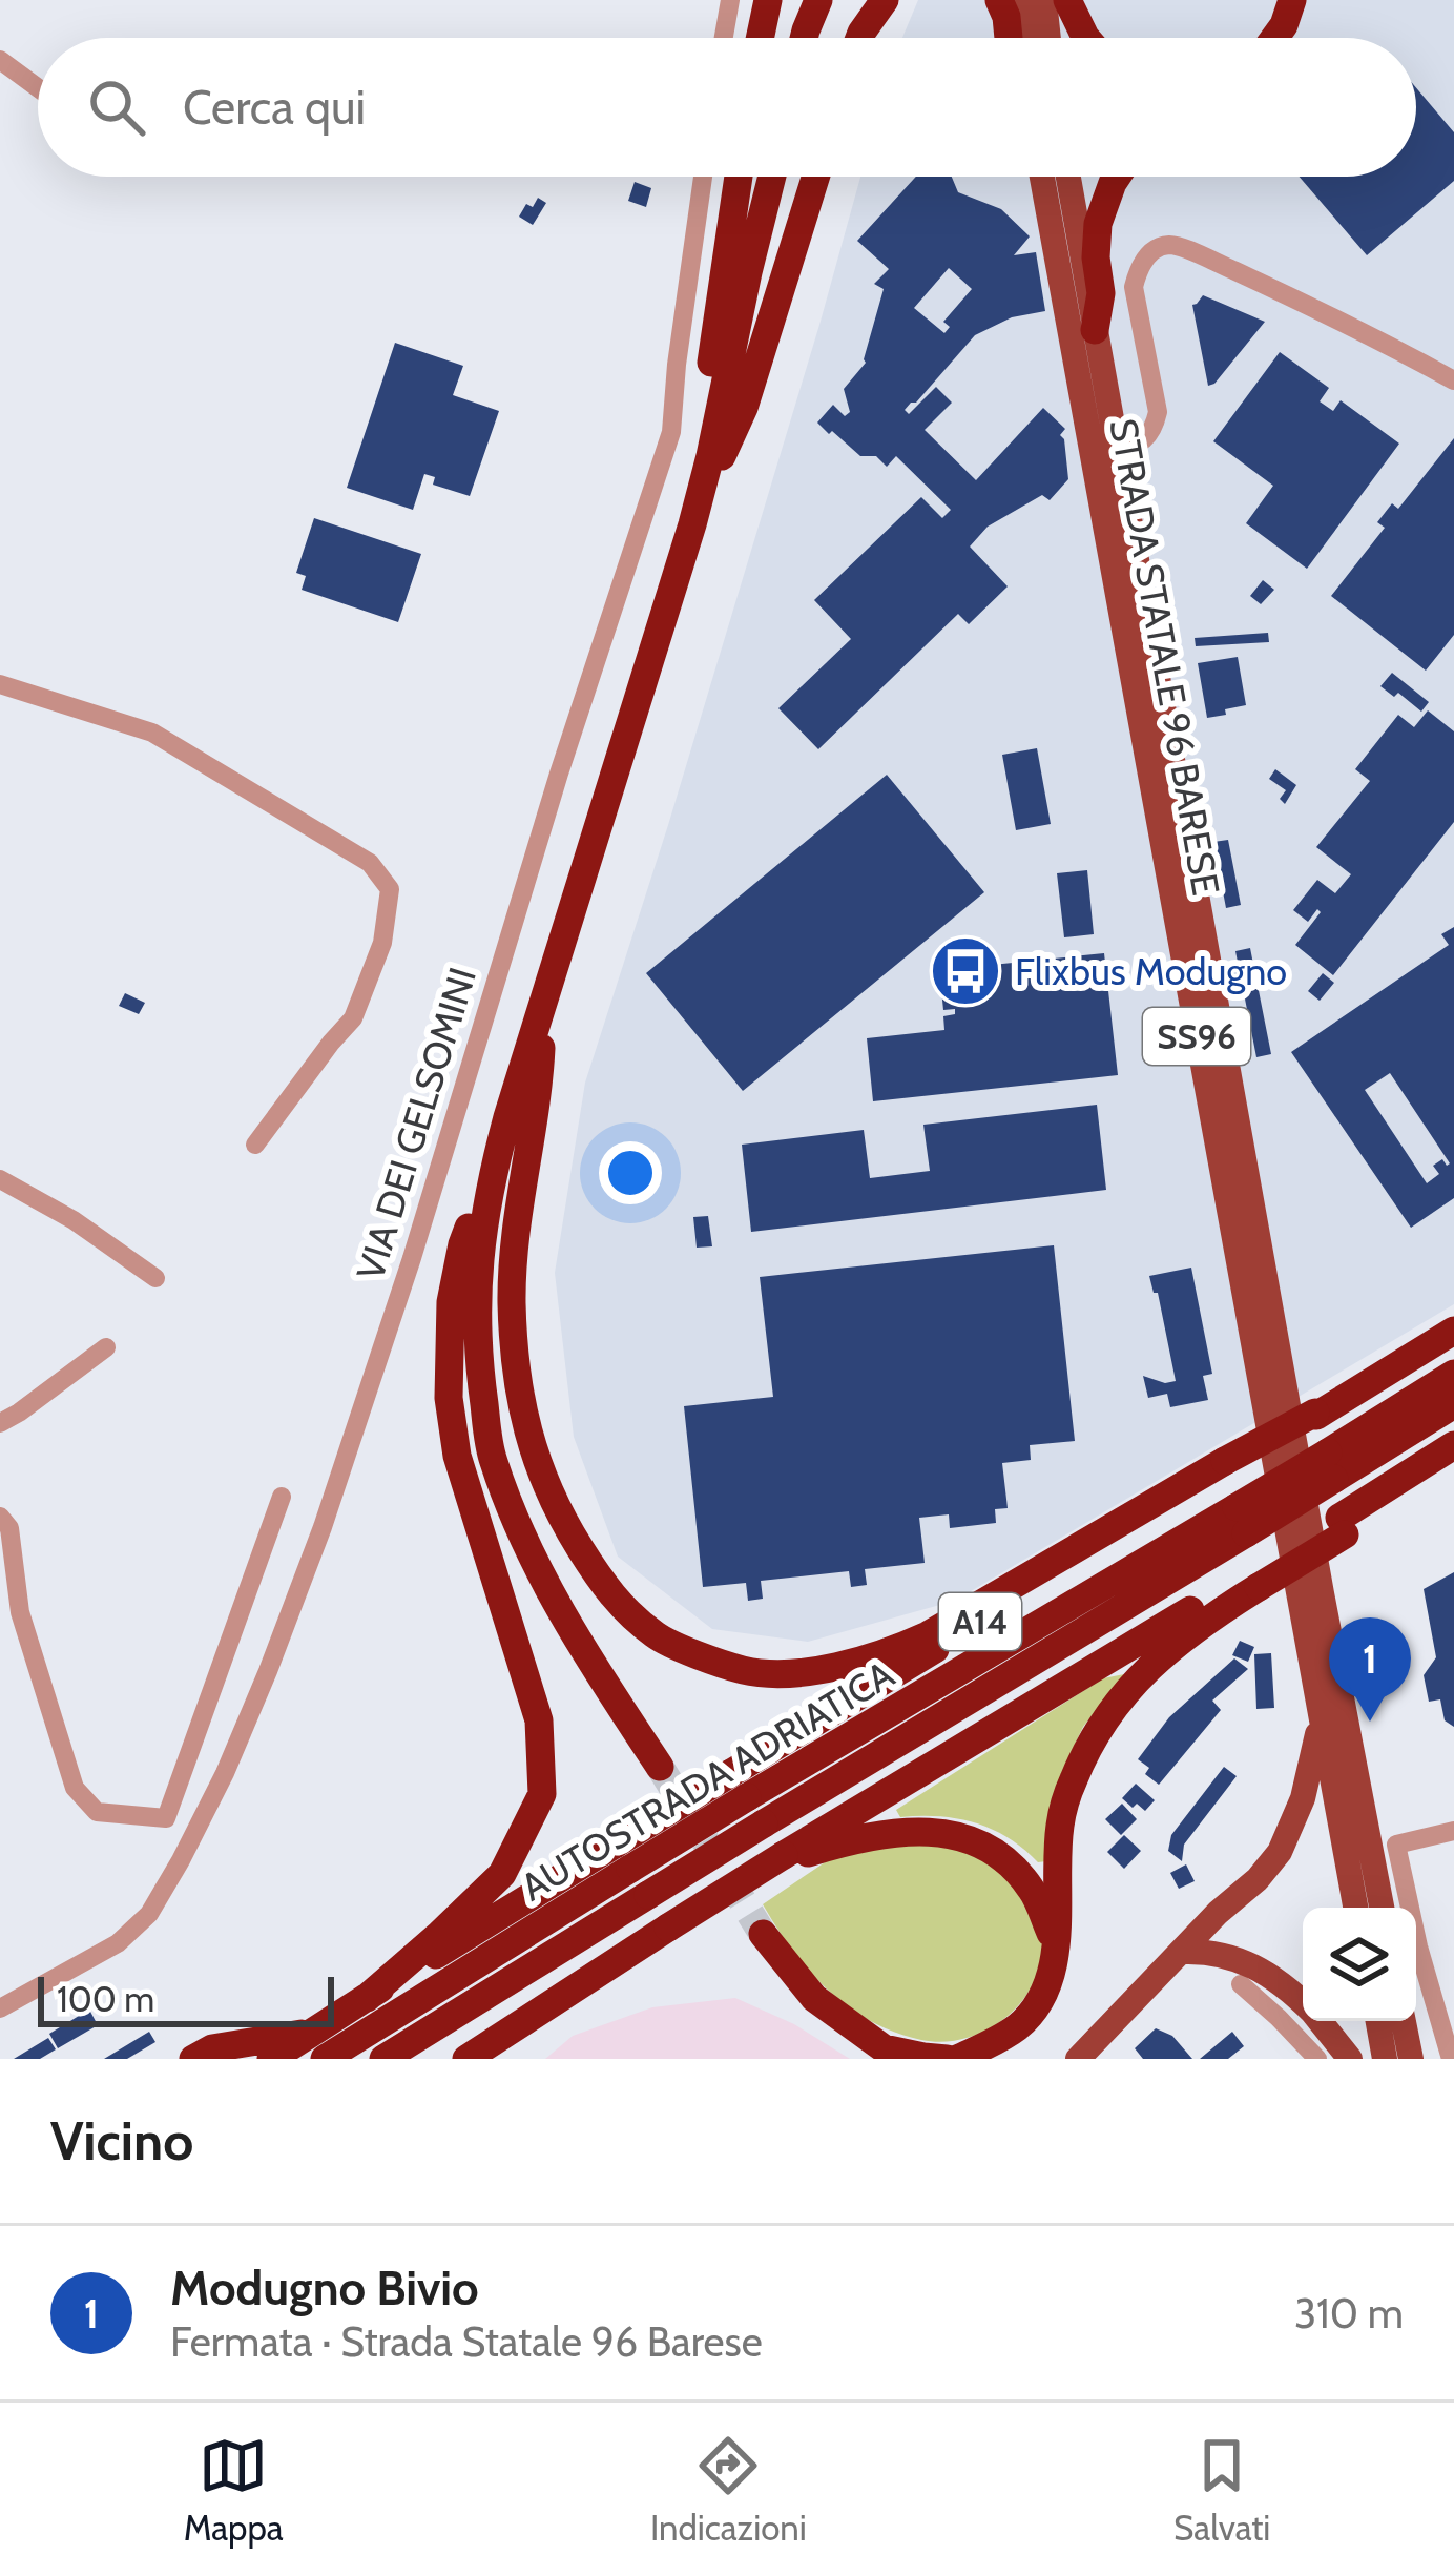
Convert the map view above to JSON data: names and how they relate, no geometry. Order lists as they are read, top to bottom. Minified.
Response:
{"streets":{"highway":["A14","AUTOSTRADA ADRIATICA"],"main road":["STRADA STATALE 96 BARESE","SS96"],"street":["VIA DEI GELSOMINI"]},"crossings":[["A14","AUTOSTRADA ADRIATICA"]],"places":{"bus stop":["Flixbus Modugno"]},"scale_bar":"100 m","page":{"search":"Cerca qui","pins":"1","scale":"100 m","heading":"Vicino","list":[{"mark":"1","name":"Modugno Bivio","note":"Fermata · Strada Statale 96 Barese","value":"310 m"}],"nav":["Mappa","Indicazioni","Salvati"]}}
